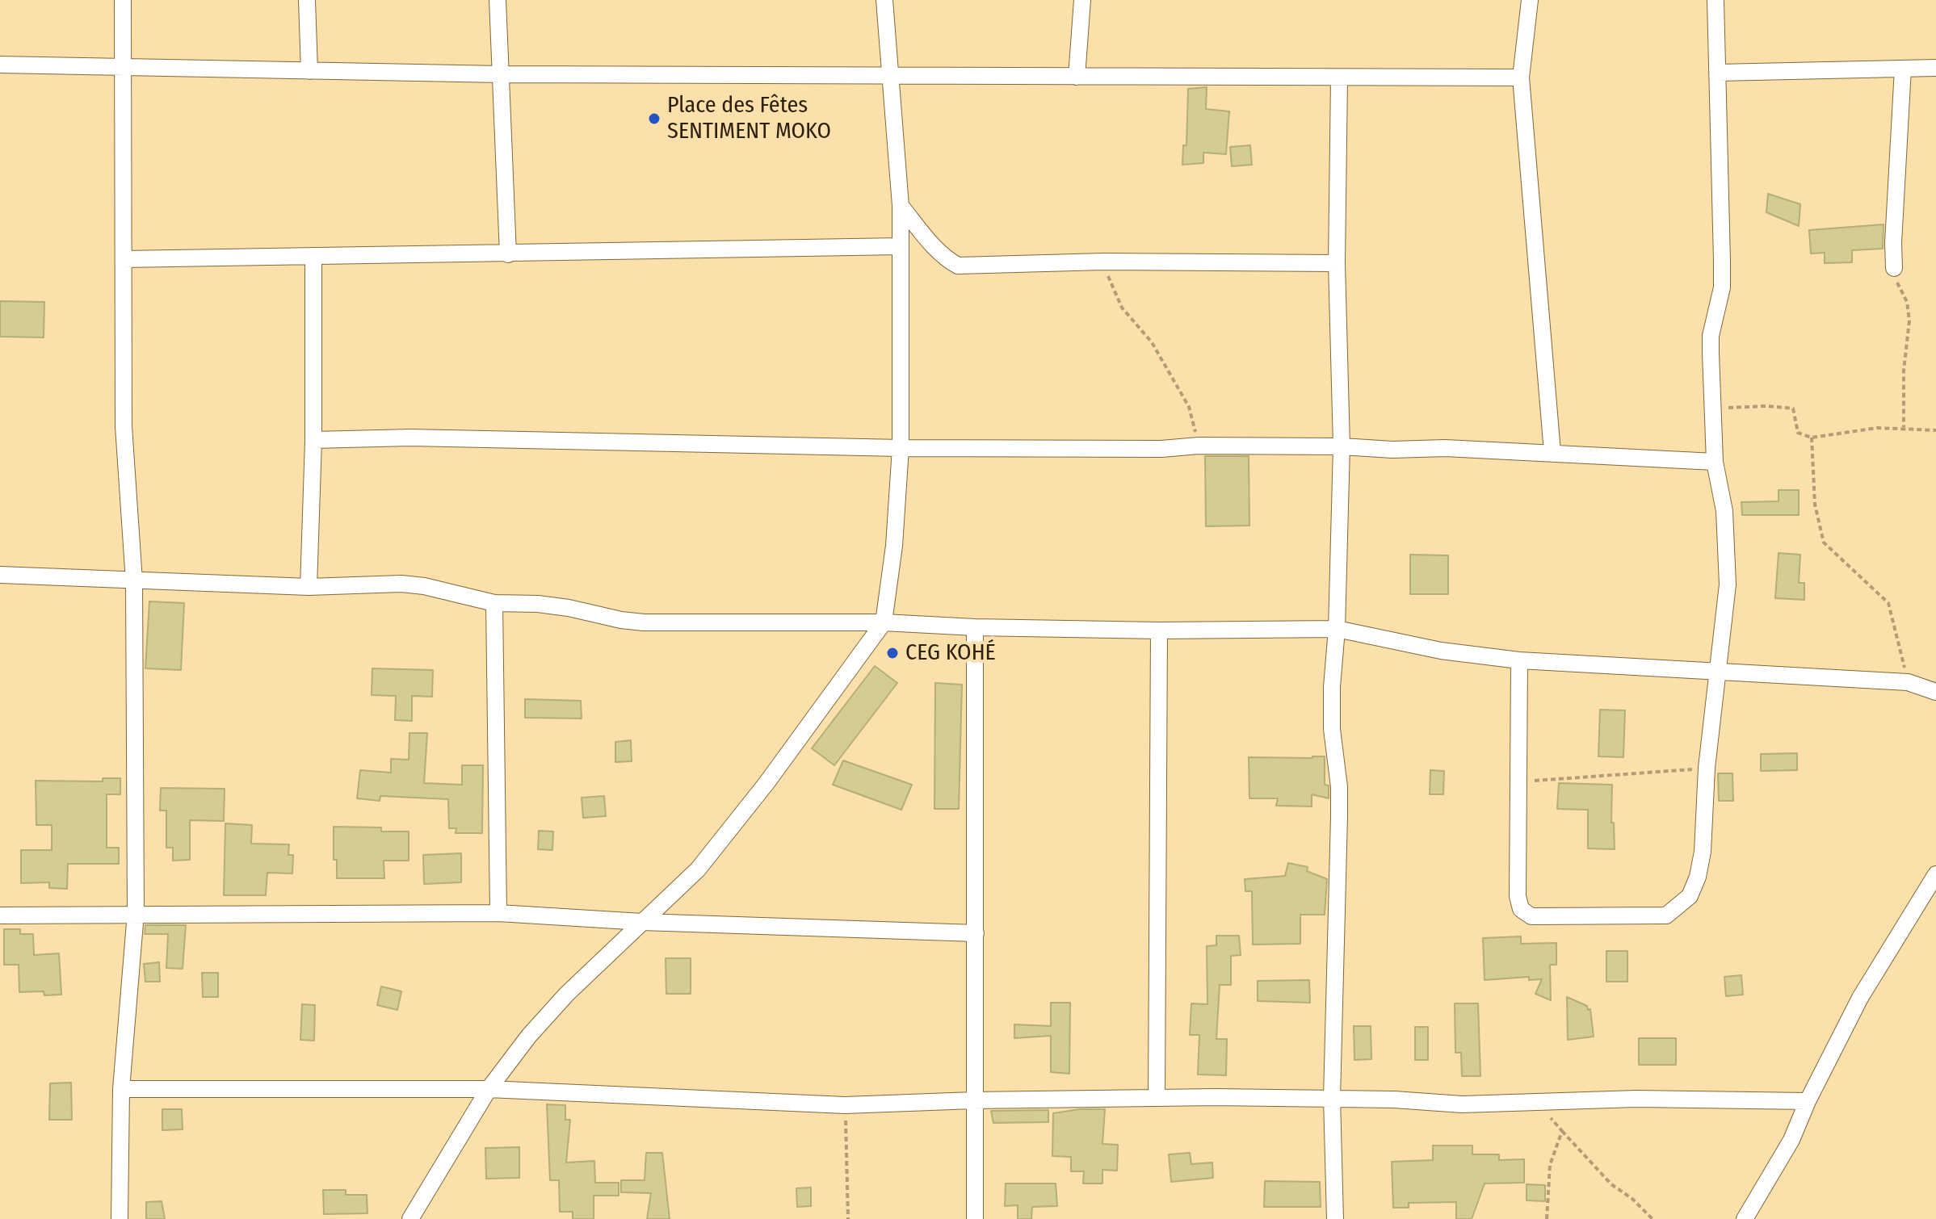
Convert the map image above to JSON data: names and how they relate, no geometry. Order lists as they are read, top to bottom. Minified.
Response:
{"places":["Place des Fêtes SENTIMENT MOKO","CEG KOHÉ"]}
